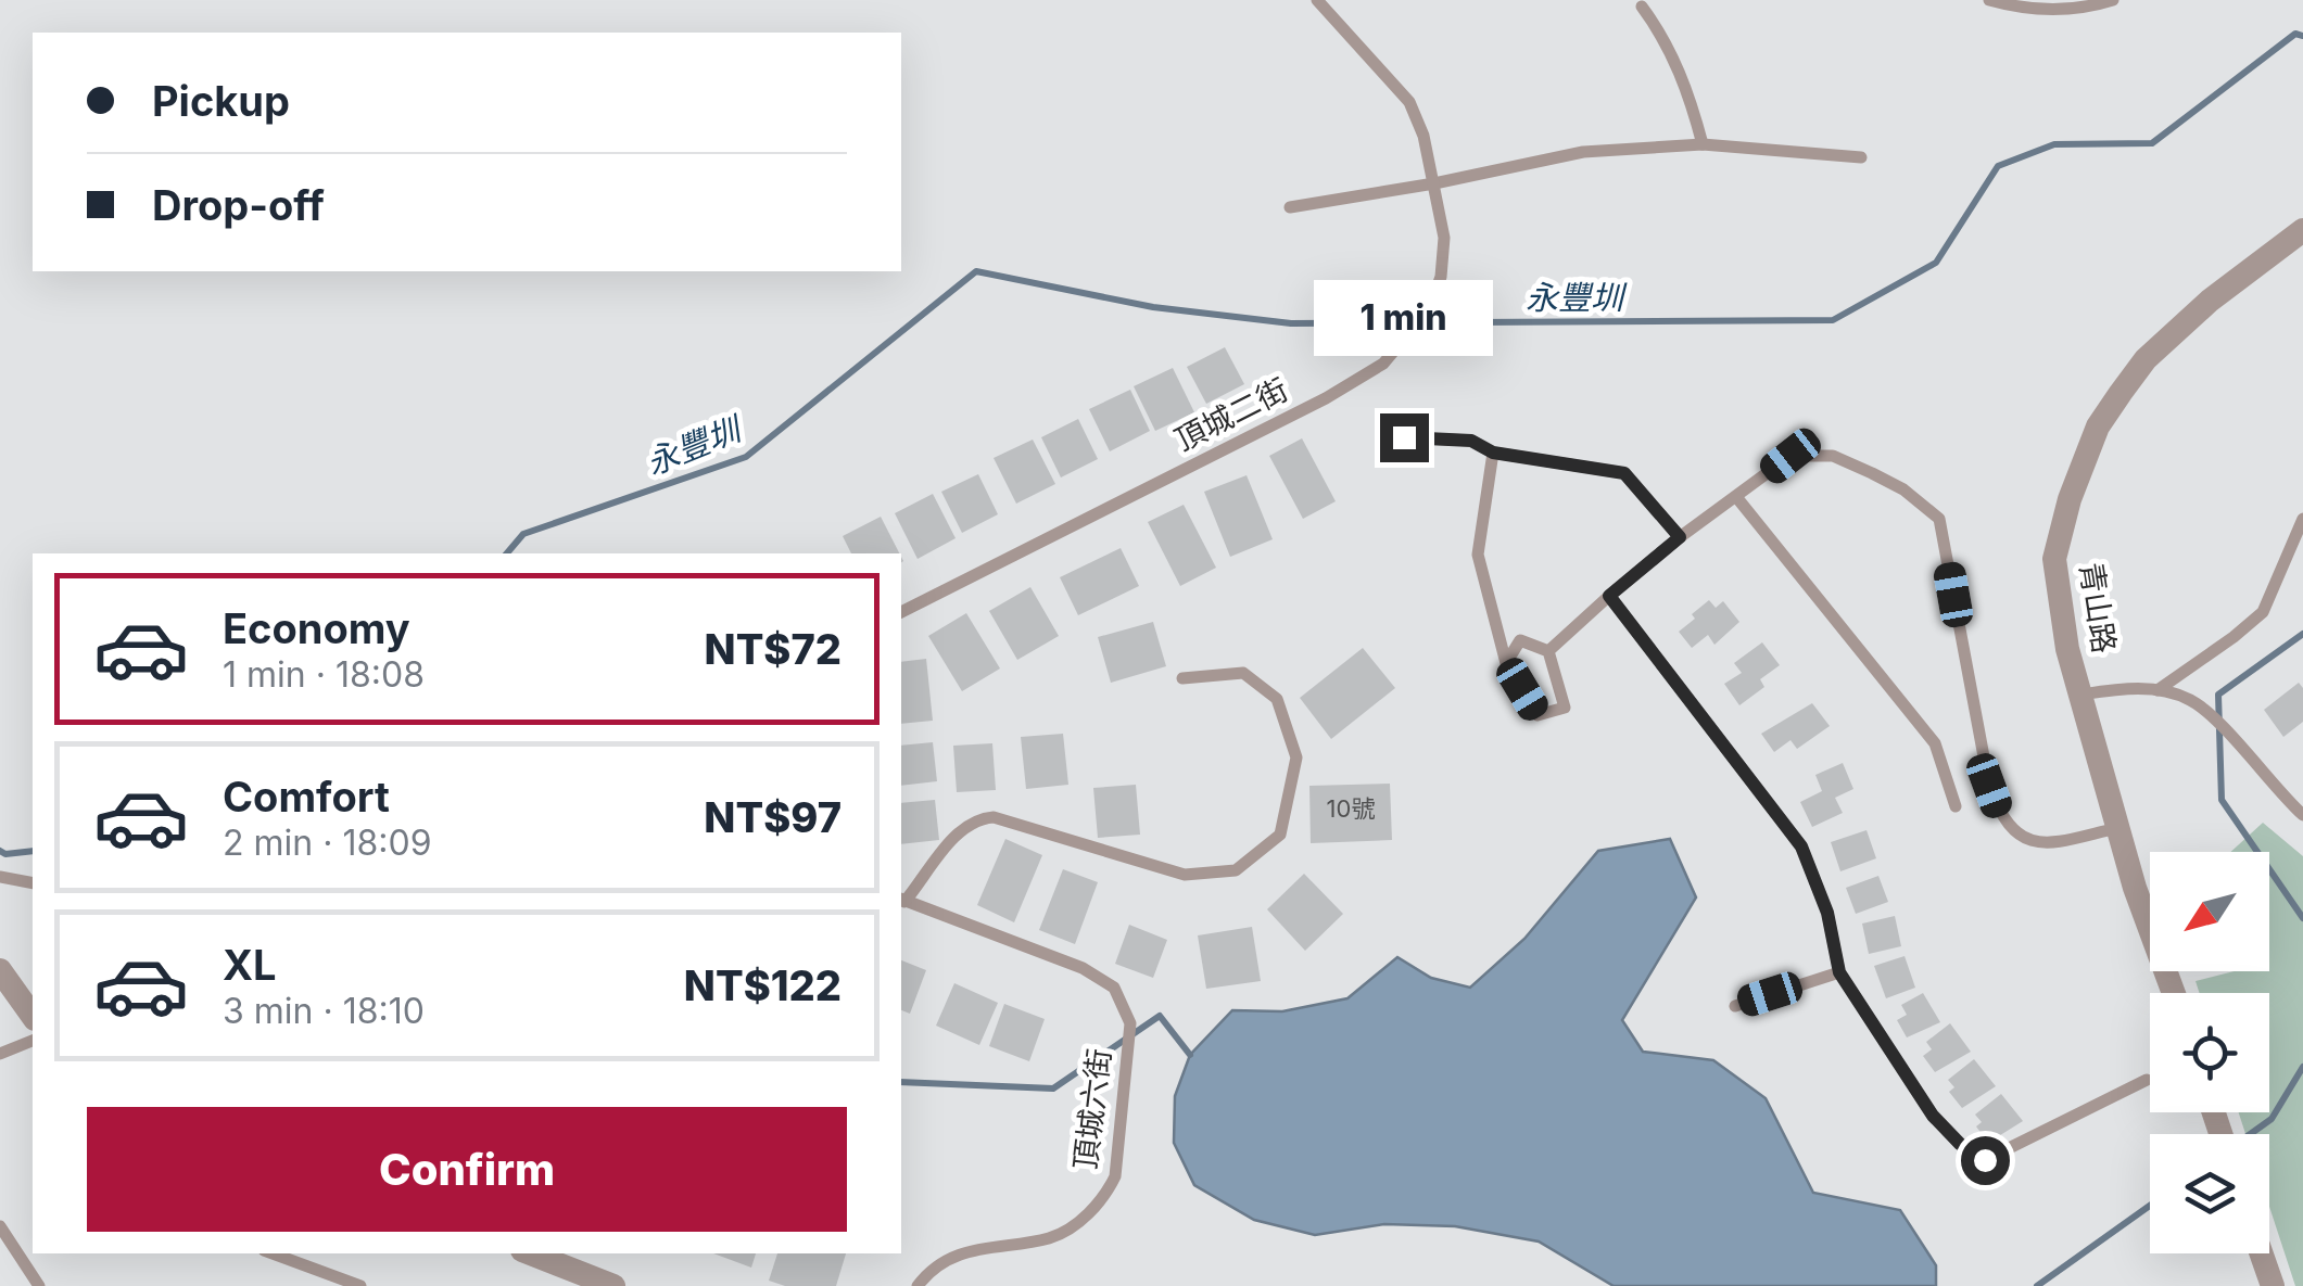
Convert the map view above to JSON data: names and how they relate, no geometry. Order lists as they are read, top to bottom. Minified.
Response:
{"streets":{"street":["青山路"],"lane":["頂城二街","頂城六街"]},"water":["永豐圳"],"house_numbers":["10號"],"north":"bottom left","page":{"banner":["Pickup","Drop-off"],"bubble":"1 min","list":[{"name":"Economy","note":"1 min · 18:08","value":"NT$72"},{"name":"Comfort","note":"2 min · 18:09","value":"NT$97"},{"name":"XL","note":"3 min · 18:10","value":"NT$122"}],"buttons":"Confirm"}}
